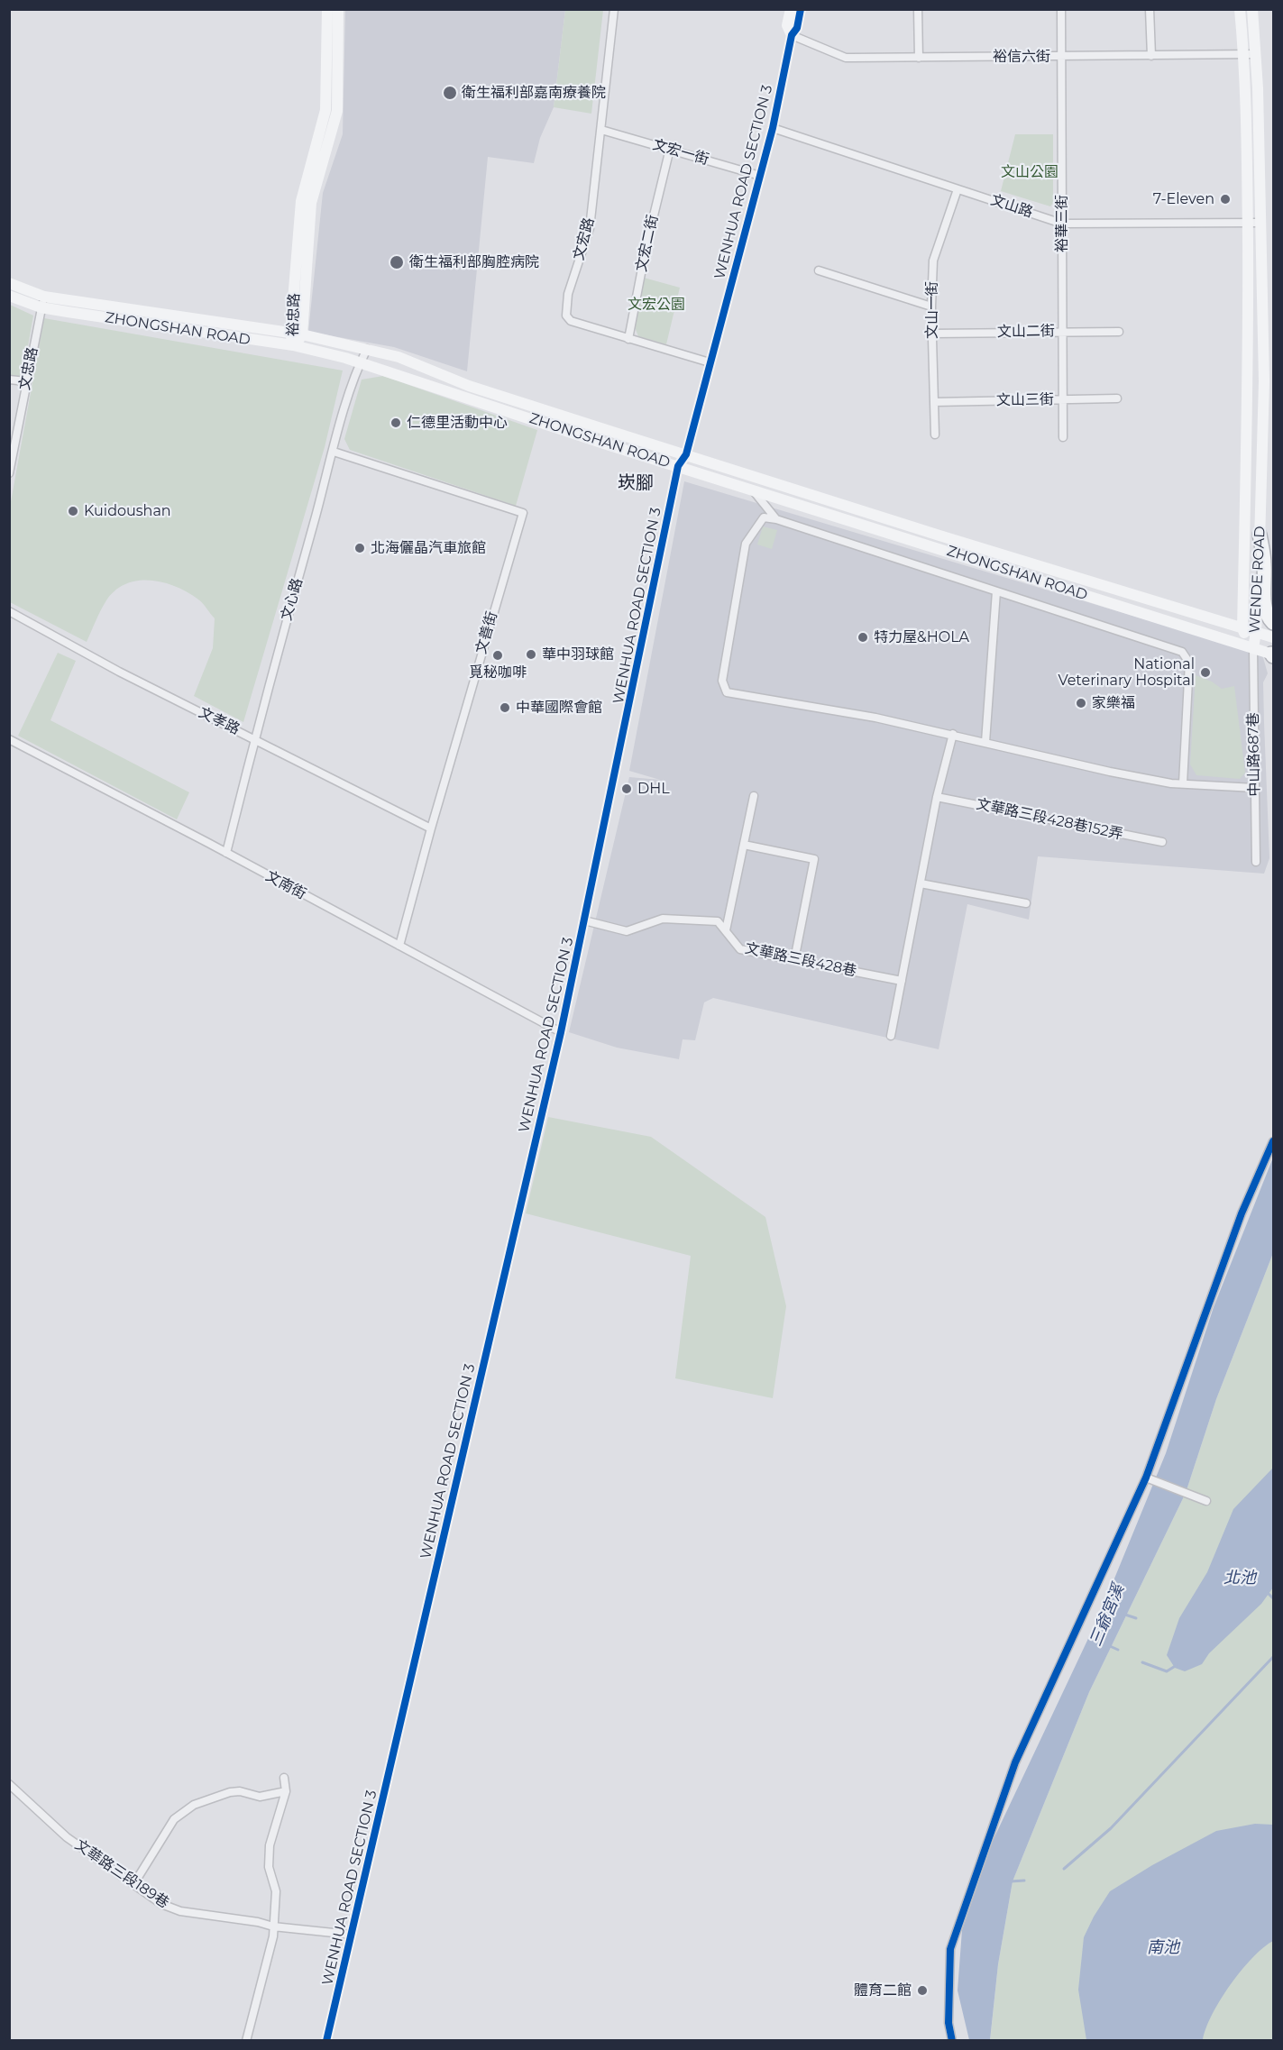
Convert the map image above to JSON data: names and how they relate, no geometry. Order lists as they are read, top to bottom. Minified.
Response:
{"streets":{"street":["裕信六街","文宏一街","WENHUA ROAD SECTION 3","文山路","裕華三街","文宏路","文宏二街","文山一街","裕忠路","ZHONGSHAN ROAD","文山二街","文忠路","文山三街","WENDE ROAD","文心路","文善街","文孝路","中山路687巷","文華路三段428巷152弄","文南街","文華路三段428巷","文華路三段189巷"]},"crossings":[["裕信六街","WENHUA ROAD SECTION 3"],["裕信六街","裕華三街"],["裕信六街","WENDE ROAD"],["文宏一街","WENHUA ROAD SECTION 3"],["文宏一街","文宏路"],["文宏一街","文宏二街"],["WENHUA ROAD SECTION 3","文山路"],["WENHUA ROAD SECTION 3","文宏路"],["WENHUA ROAD SECTION 3","ZHONGSHAN ROAD"],["WENHUA ROAD SECTION 3","文南街"],["WENHUA ROAD SECTION 3","文華路三段428巷"],["WENHUA ROAD SECTION 3","文華路三段189巷"],["文山路","裕華三街"],["文山路","文山一街"],["文山路","WENDE ROAD"],["裕華三街","文山二街"],["裕華三街","文山三街"],["文宏路","文宏二街"],["文山一街","文山二街"],["文山一街","文山三街"],["裕忠路","ZHONGSHAN ROAD"],["ZHONGSHAN ROAD","文忠路"],["ZHONGSHAN ROAD","WENDE ROAD"],["ZHONGSHAN ROAD","文心路"],["ZHONGSHAN ROAD","中山路687巷"],["WENDE ROAD","中山路687巷"],["文心路","文善街"],["文心路","文孝路"],["文心路","文南街"],["文善街","文孝路"],["文善街","文南街"]],"districts":["崁腳"],"water":["北池","三爺宮溪","南池"],"parks":["文山公園","文宏公園"],"places":["衛生福利部嘉南療養院","7-Eleven","衛生福利部胸腔病院","仁德里活動中心","Kuidoushan","北海儷晶汽車旅館","特力屋&HOLA","華中羽球館","覓秘咖啡","National Veterinary Hospital","家樂福","中華國際會館","DHL","體育二館"]}
